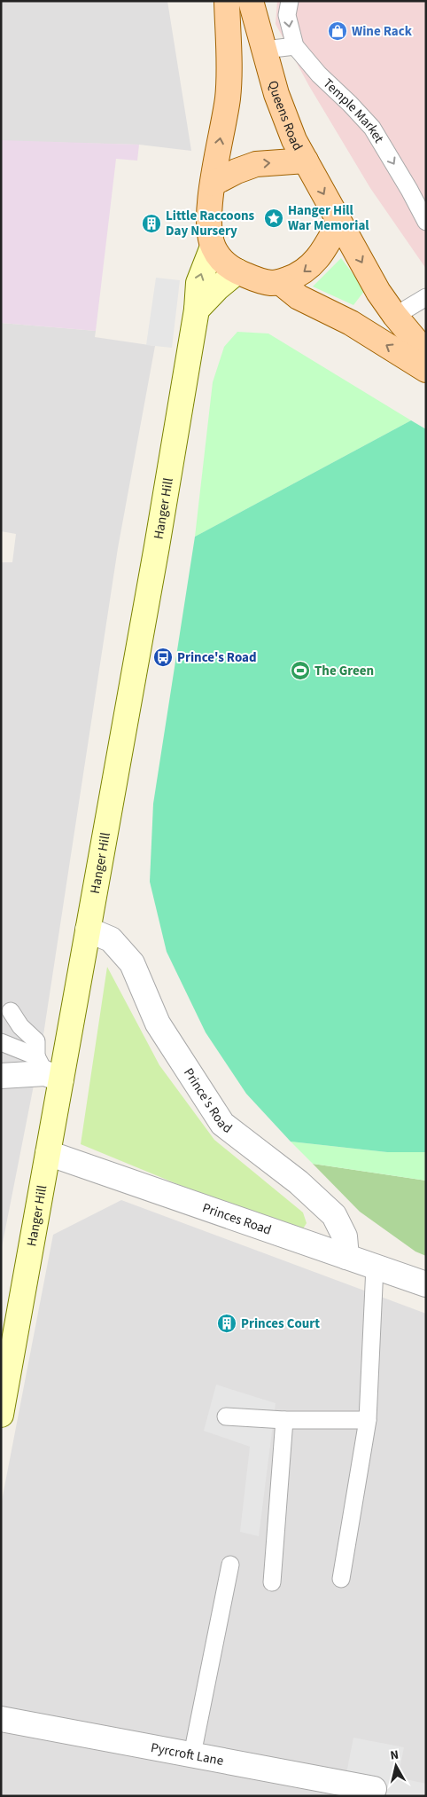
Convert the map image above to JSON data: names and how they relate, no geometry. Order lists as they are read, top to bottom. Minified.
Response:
{"streets":{"main road":["Queens Road","Hanger Hill"],"street":["Prince's Road","Princes Road","Pyrcroft Lane"],"lane":["Temple Market"]},"crossings":[["Queens Road","Hanger Hill"],["Hanger Hill","Prince's Road"],["Hanger Hill","Princes Road"],["Prince's Road","Princes Road"]],"one_way":["Temple Market","Queens Road"],"places":{"shop":["Wine Rack"],"place":["Hanger Hill War Memorial"],"building":["Little Raccoons Day Nursery","Princes Court"],"bus stop":["Prince's Road"],"sports":["The Green"]},"north":"top"}
